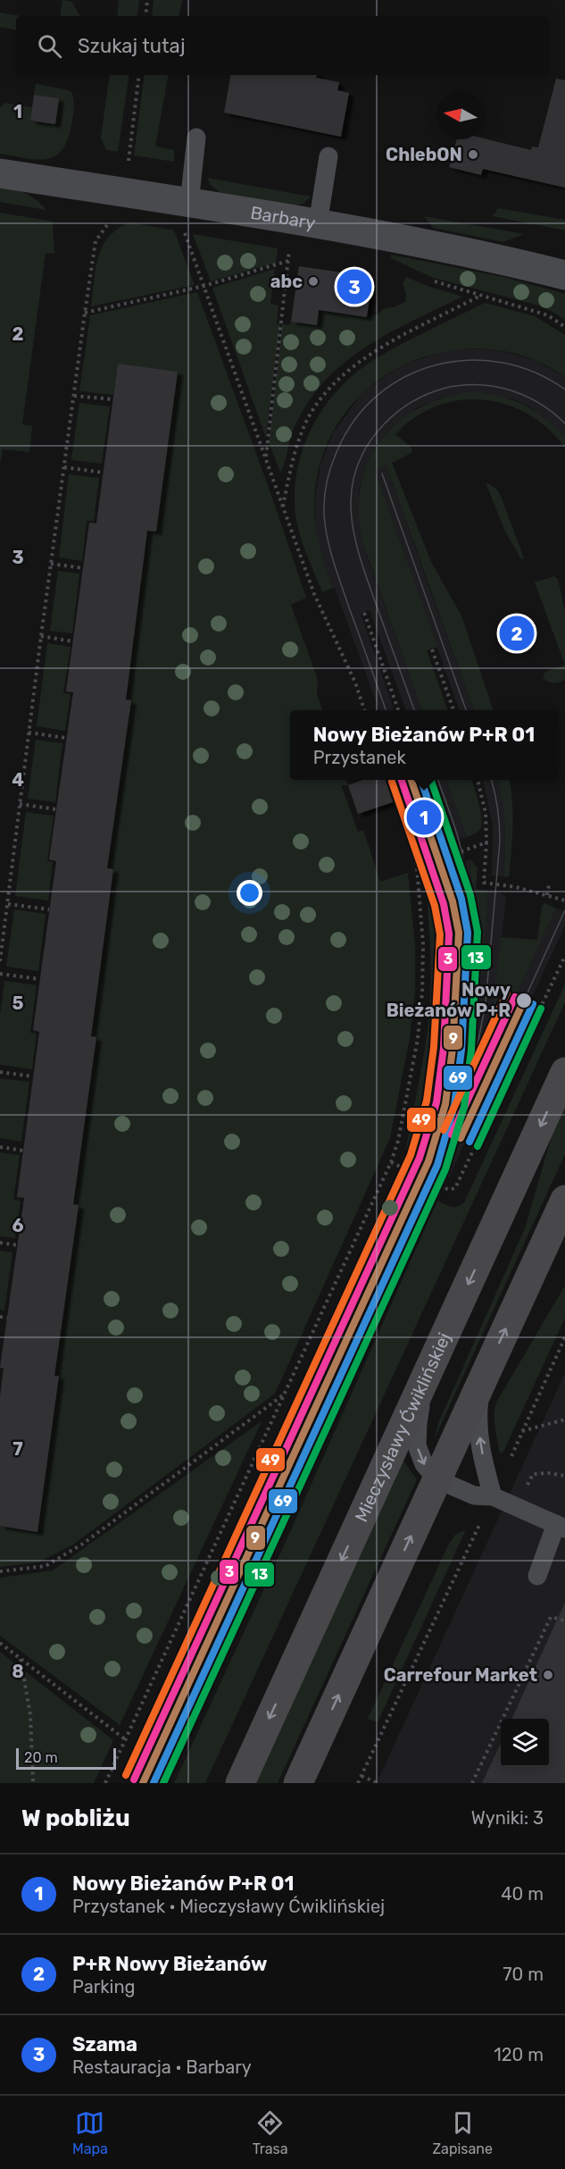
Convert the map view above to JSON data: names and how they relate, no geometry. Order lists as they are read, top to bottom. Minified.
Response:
{"streets":{"street":["Barbary","Mieczysławy Ćwiklińskiej"]},"places":["ChlebON","abc","Nowy Bieżanów P+R","Carrefour Market"],"lines":["transit line 9","transit line 69","tram line 3","transit line 13","transit line 49"],"scale_bar":"20 m","north":"left","page":{"search":"Szukaj tutaj","pins":["3","2","1"],"popup":["Nowy Bieżanów P+R 01","Przystanek"],"scale":"20 m","heading":["W pobliżu","Wyniki: 3"],"list":[{"mark":"1","name":"Nowy Bieżanów P+R 01","note":"Przystanek · Mieczysławy Ćwiklińskiej","value":"40 m"},{"mark":"2","name":"P+R Nowy Bieżanów","note":"Parking","value":"70 m"},{"mark":"3","name":"Szama","note":"Restauracja · Barbary","value":"120 m"}],"nav":["Mapa","Trasa","Zapisane"]},"grid":{"rows":["1","2","3","4","5","6","7","8"]}}
